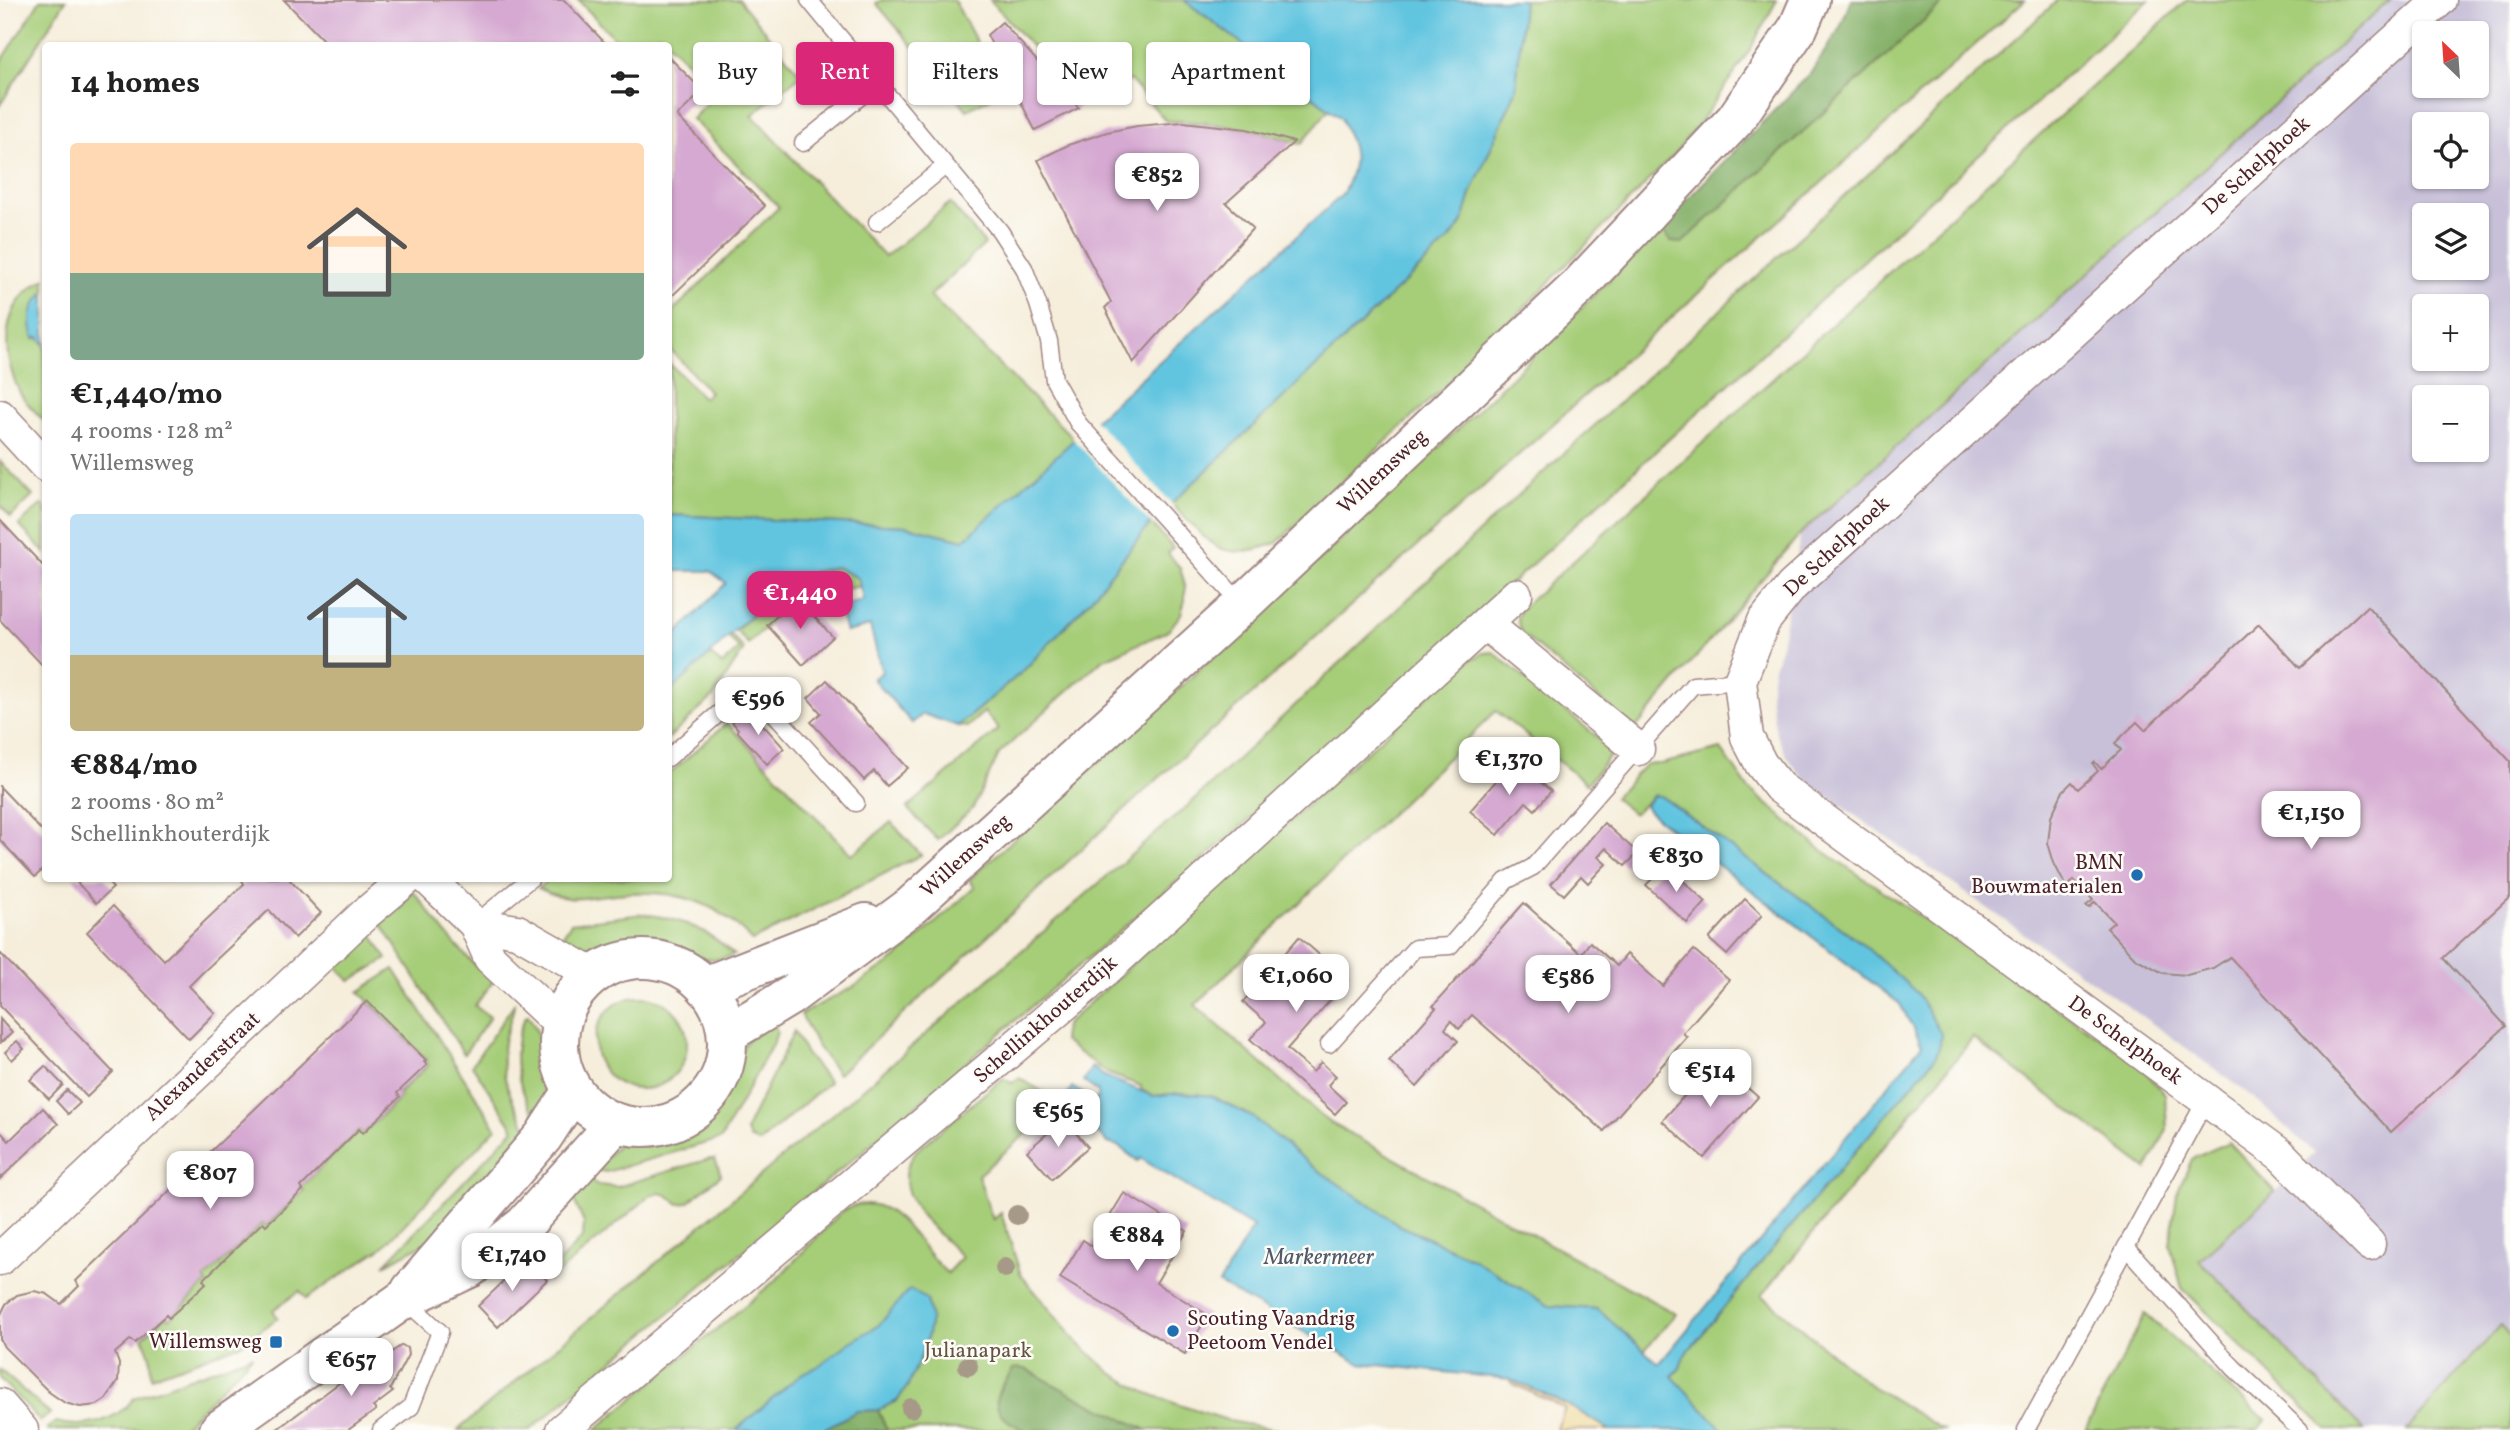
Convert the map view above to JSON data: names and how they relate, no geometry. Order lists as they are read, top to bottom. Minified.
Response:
{"streets":{"street":["De Schelphoek","Willemsweg","Schellinkhouterdijk","Alexanderstraat"]},"water":["Markermeer"],"parks":["Julianapark"],"places":{"other":["BMN Bouwmaterialen","Scouting Vaandrig Peetoom Vendel"],"transit":["Willemsweg"]},"north":"top left","page":{"map_buttons":["+","−"],"chip":["Buy","Rent","Filters","New","Apartment"],"heading":"14 homes","list":[{"name":"€1,440/mo","note":"4 rooms · 128 m² · Willemsweg"},{"name":"€884/mo","note":"2 rooms · 80 m² · Schellinkhouterdijk"}],"price":["€852","€1,440","€596","€1,370","€1,150","€830","€1,060","€586","€514","€565","€807","€884","€1,740","€657"]}}
